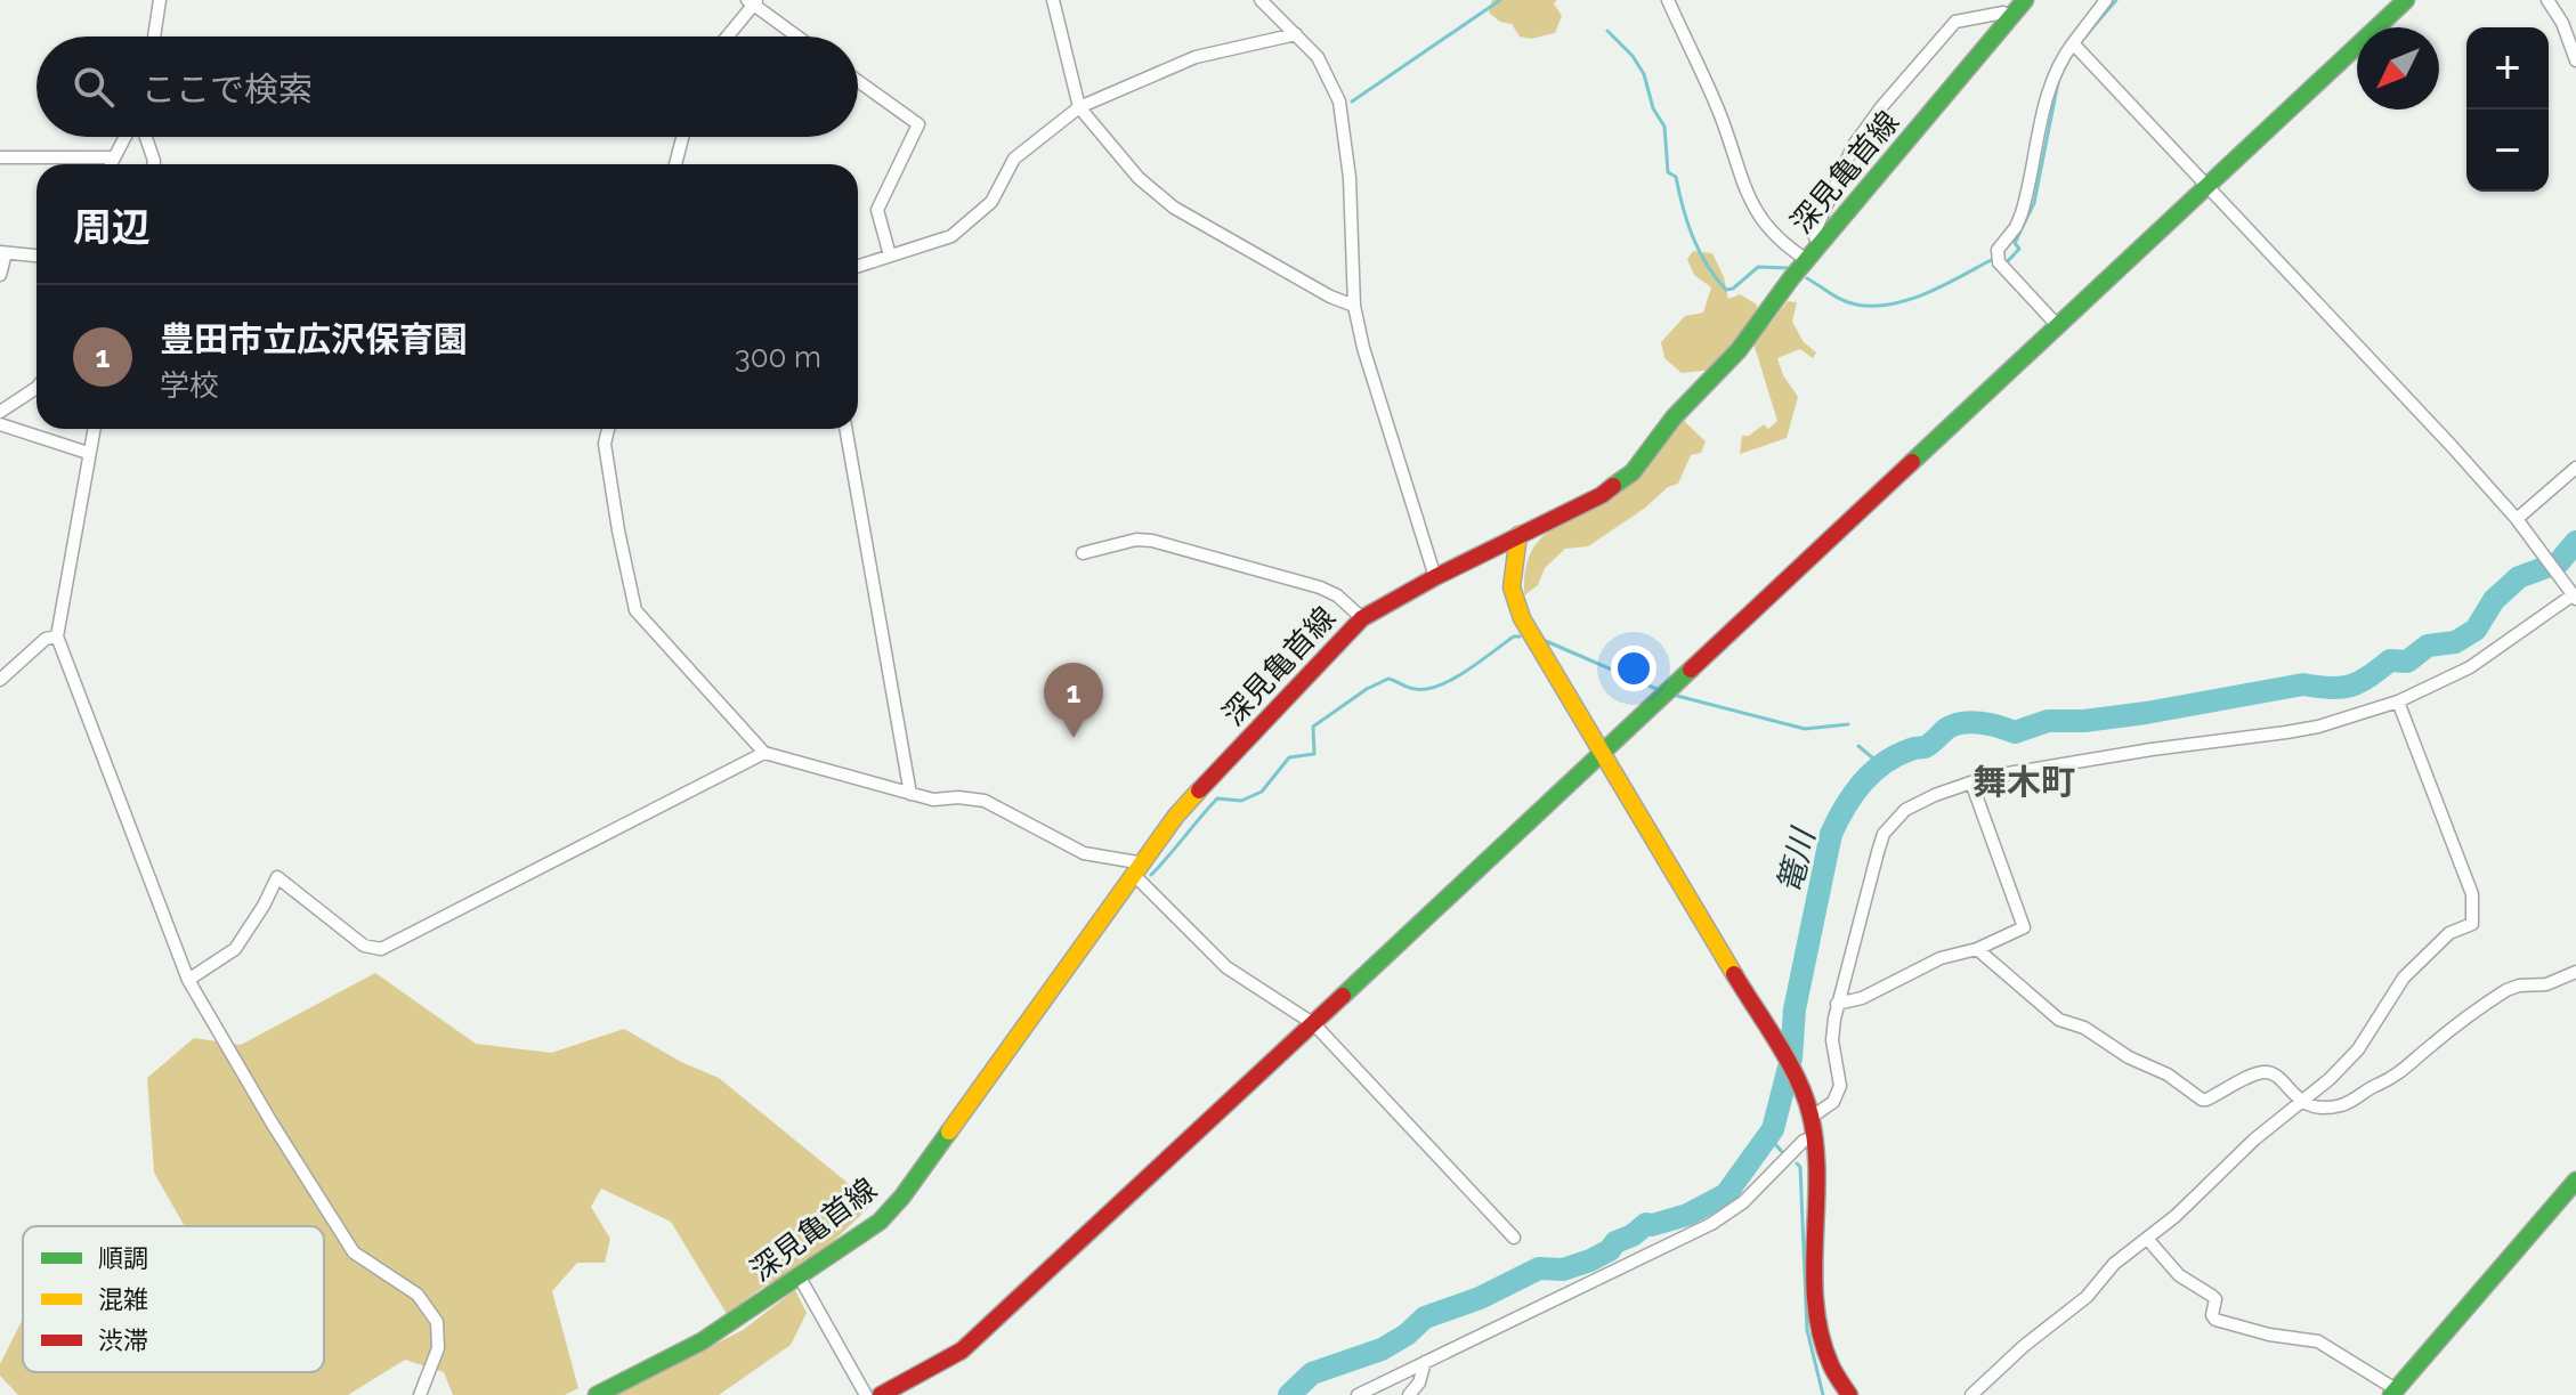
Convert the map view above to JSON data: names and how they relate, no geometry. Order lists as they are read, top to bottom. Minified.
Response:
{"streets":{"street":["深見亀首線"]},"districts":["舞木町"],"water":["篭川"],"legend":["順調","混雑","渋滞"],"north":"bottom left","page":{"map_buttons":["+","−"],"search":"ここで検索","heading":"周辺","list":[{"mark":"1","name":"豊田市立広沢保育園","note":"学校","value":"300 m"}],"pins":"1"}}
